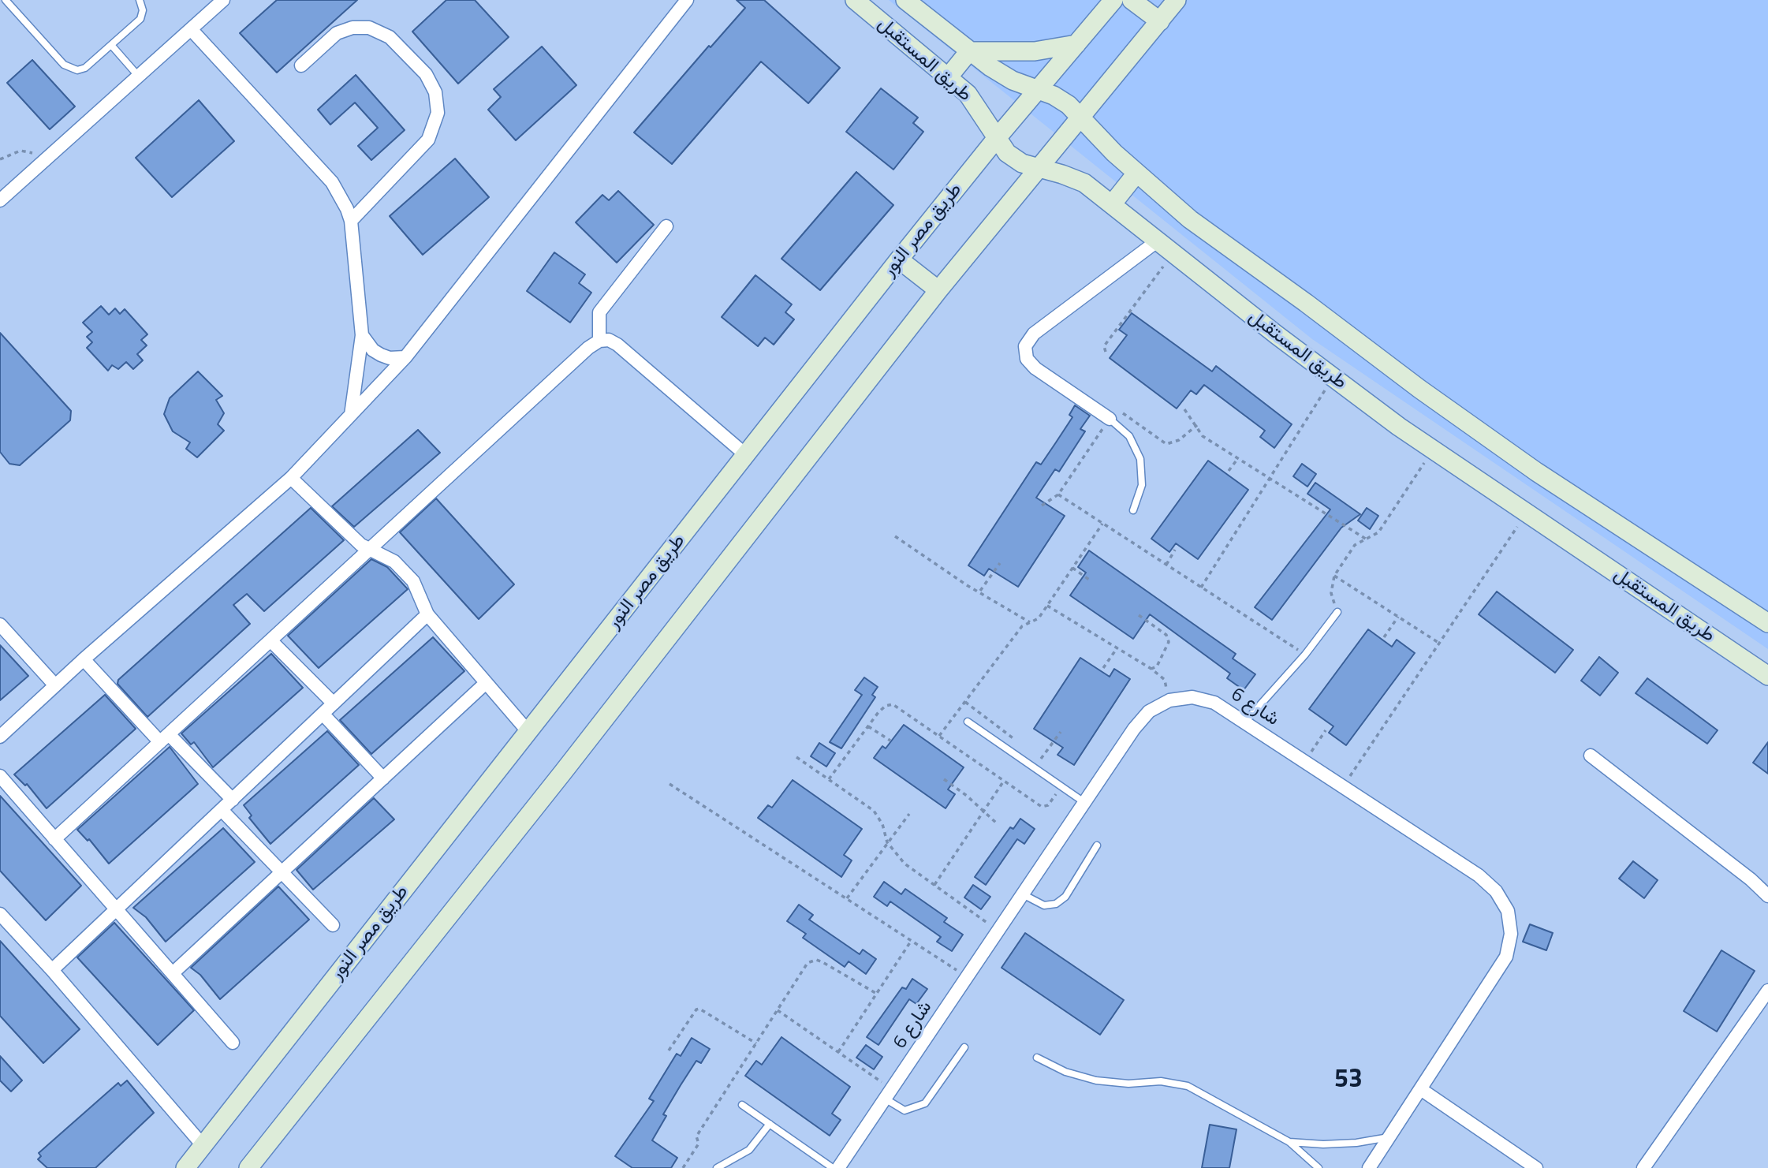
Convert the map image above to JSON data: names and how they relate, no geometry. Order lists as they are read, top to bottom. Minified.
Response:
{"streets":{"street":["طريق المستقبل","طريق مصر النور","شارع 6"]},"crossings":[["طريق المستقبل","طريق مصر النور"]],"districts":["53"]}
